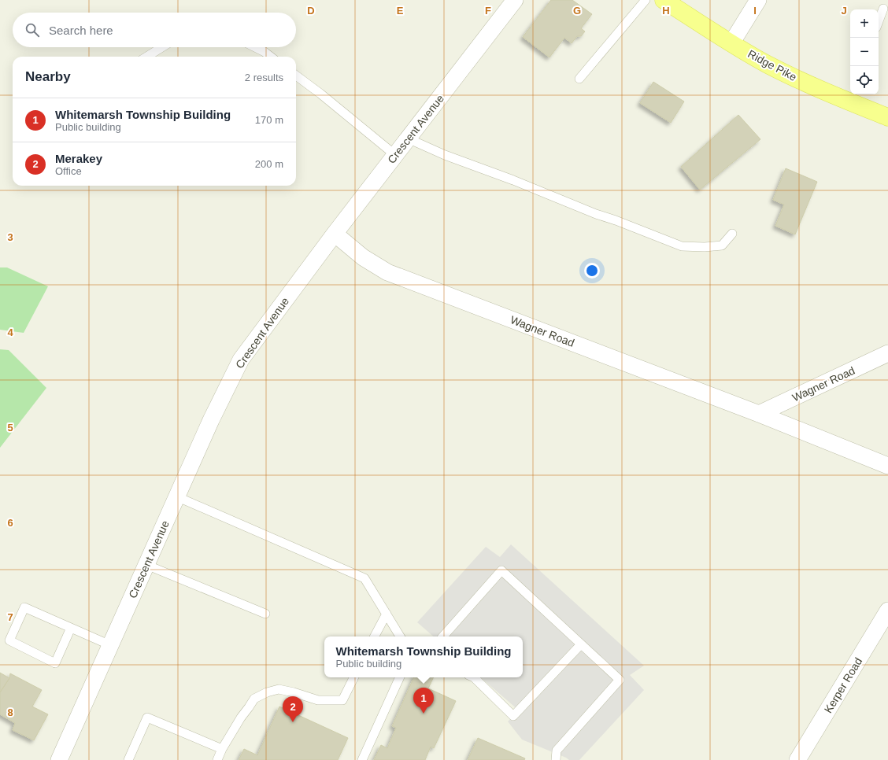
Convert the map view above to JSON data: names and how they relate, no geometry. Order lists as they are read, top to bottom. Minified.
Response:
{"streets":{"main road":["Ridge Pike"],"street":["Crescent Avenue","Wagner Road","Kerper Road"]},"crossings":[["Crescent Avenue","Wagner Road"]],"page":{"map_buttons":["+","−"],"search":"Search here","heading":["Nearby","2 results"],"list":[{"mark":"1","name":"Whitemarsh Township Building","note":"Public building","value":"170 m"},{"mark":"2","name":"Merakey","note":"Office","value":"200 m"}],"popup":["Whitemarsh Township Building","Public building"],"pins":["1","2"]},"grid":{"columns":["D","E","F","G","H","I","J"],"rows":["3","4","5","6","7","8"]}}
